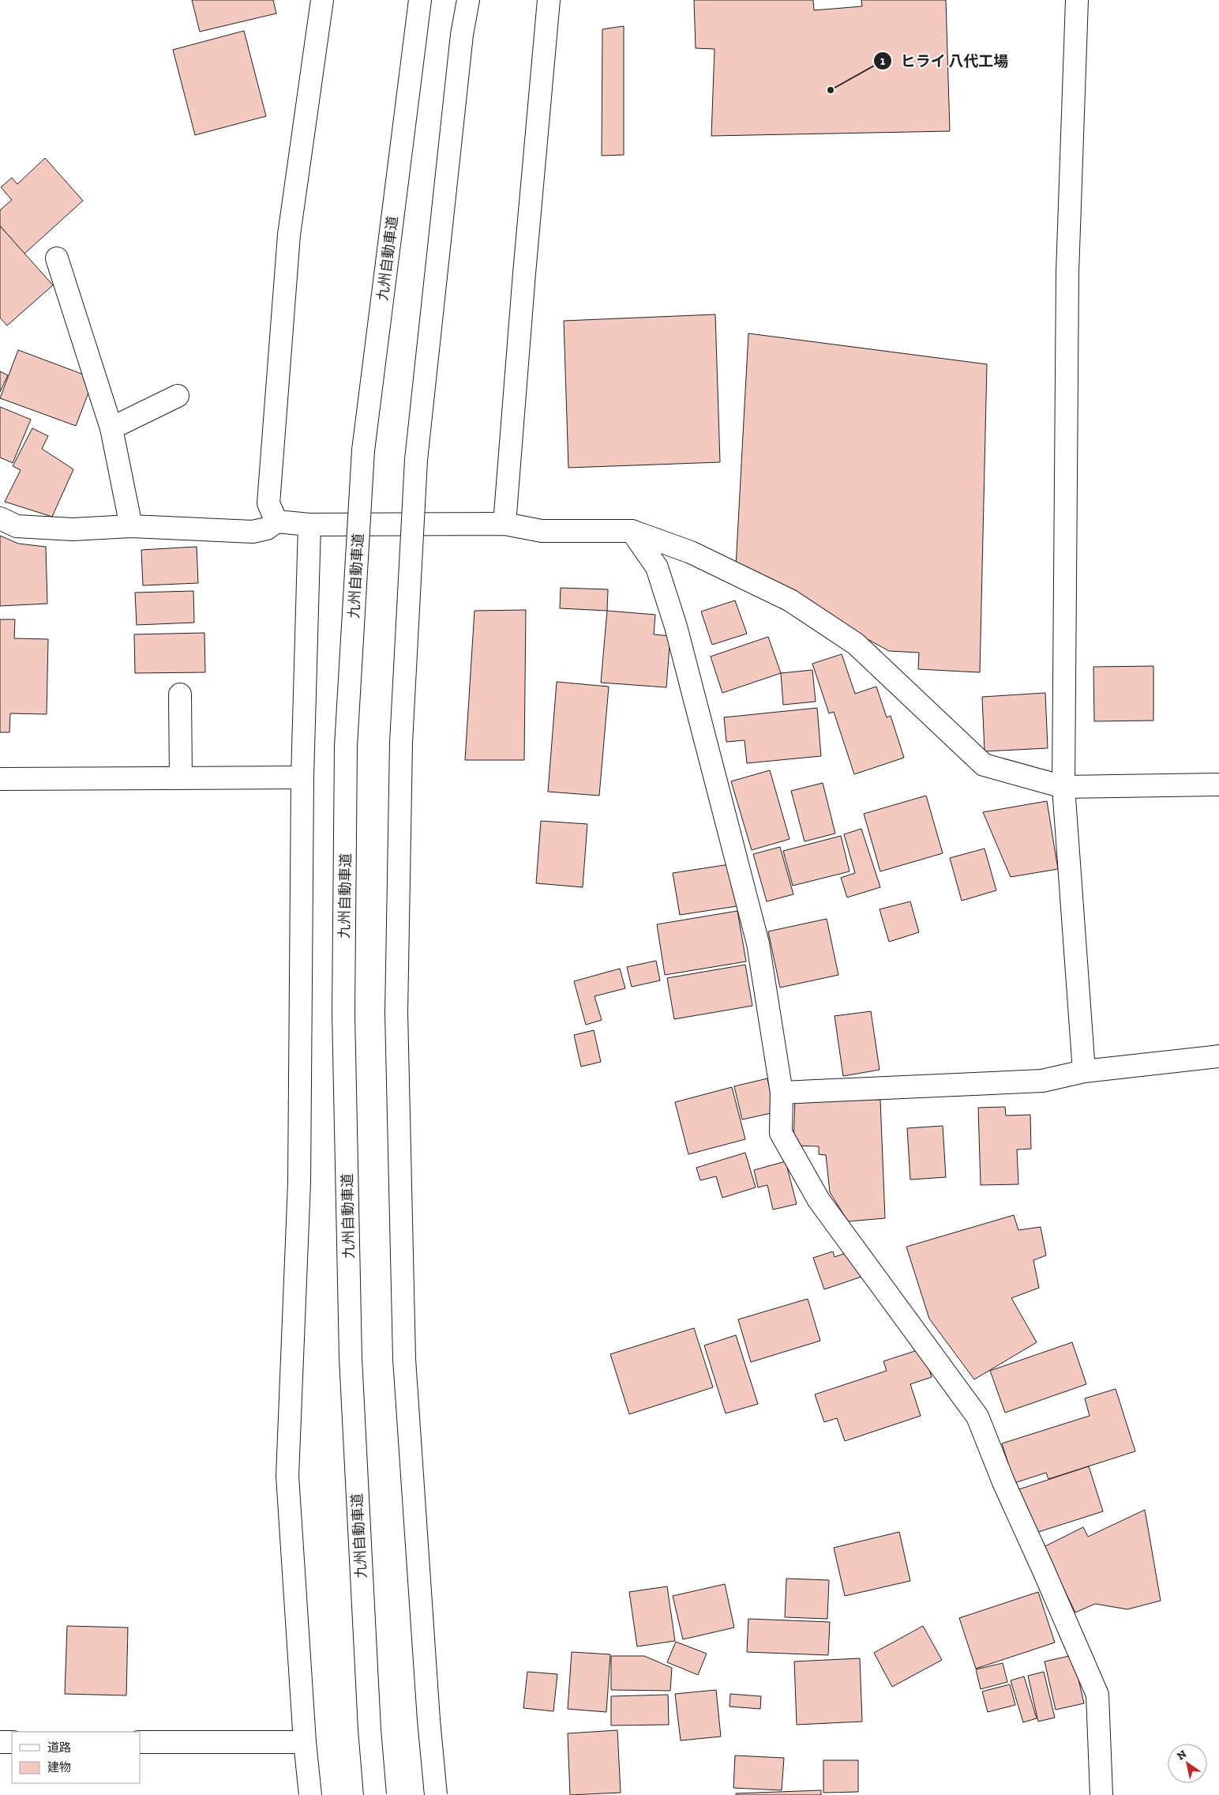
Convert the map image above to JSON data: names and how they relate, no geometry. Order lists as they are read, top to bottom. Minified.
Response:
{"streets":{"main road":["九州自動車道"]},"places":["ヒライ 八代工場"],"legend":["道路","建物"],"north":"top left"}
